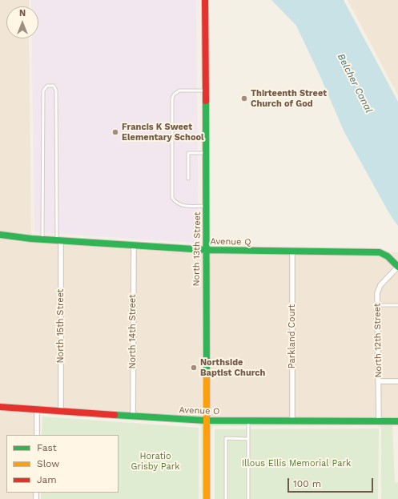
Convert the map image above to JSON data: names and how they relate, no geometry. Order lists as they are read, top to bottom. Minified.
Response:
{"streets":{"street":["Avenue Q","North 13th Street","North 15th Street","North 14th Street","Parkland Court","North 12th Street","Avenue O"]},"crossings":[["Avenue Q","North 13th Street"],["Avenue Q","North 15th Street"],["Avenue Q","North 14th Street"],["Avenue Q","Parkland Court"],["Avenue Q","North 12th Street"],["North 13th Street","Avenue O"],["North 15th Street","Avenue O"],["North 14th Street","Avenue O"],["Parkland Court","Avenue O"],["North 12th Street","Avenue O"]],"water":["Belcher Canal"],"parks":["Horatio Grisby Park","Illous Ellis Memorial Park"],"places":["Thirteenth Street Church of God","Francis K Sweet Elementary School","Northside Baptist Church"],"legend":["Fast","Slow","Jam"],"scale_bar":"100 m","north":"top"}
